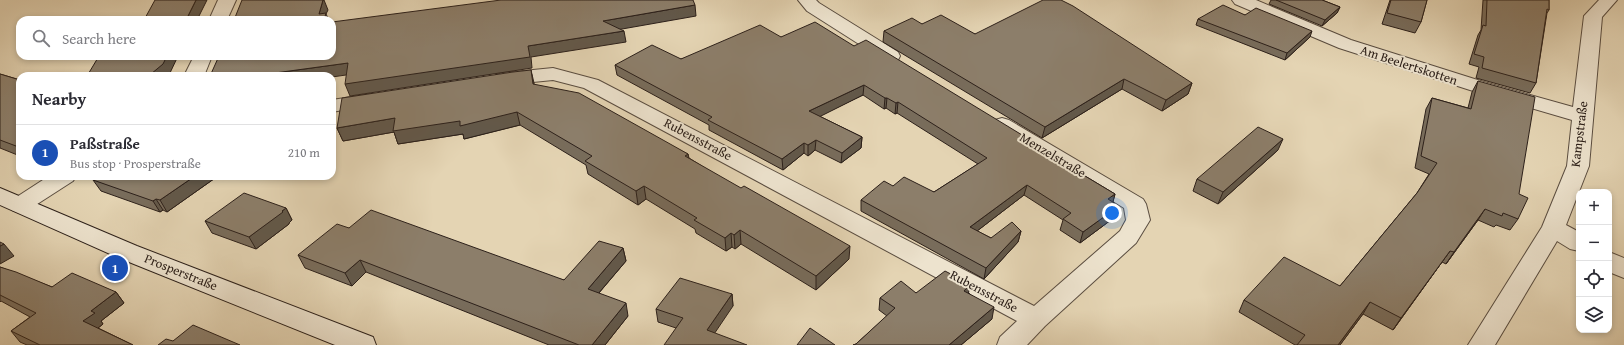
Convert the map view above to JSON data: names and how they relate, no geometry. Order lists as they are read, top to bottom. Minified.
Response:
{"streets":{"street":["Am Beelertskotten","Kampstraße","Rubensstraße","Menzelstraße","Prosperstraße"]},"crossings":[["Am Beelertskotten","Kampstraße"],["Rubensstraße","Menzelstraße"]],"page":{"search":"Search here","heading":"Nearby","list":[{"mark":"1","name":"Paßstraße","note":"Bus stop · Prosperstraße","value":"210 m"}],"map_buttons":["+","−"],"pins":"1"}}
